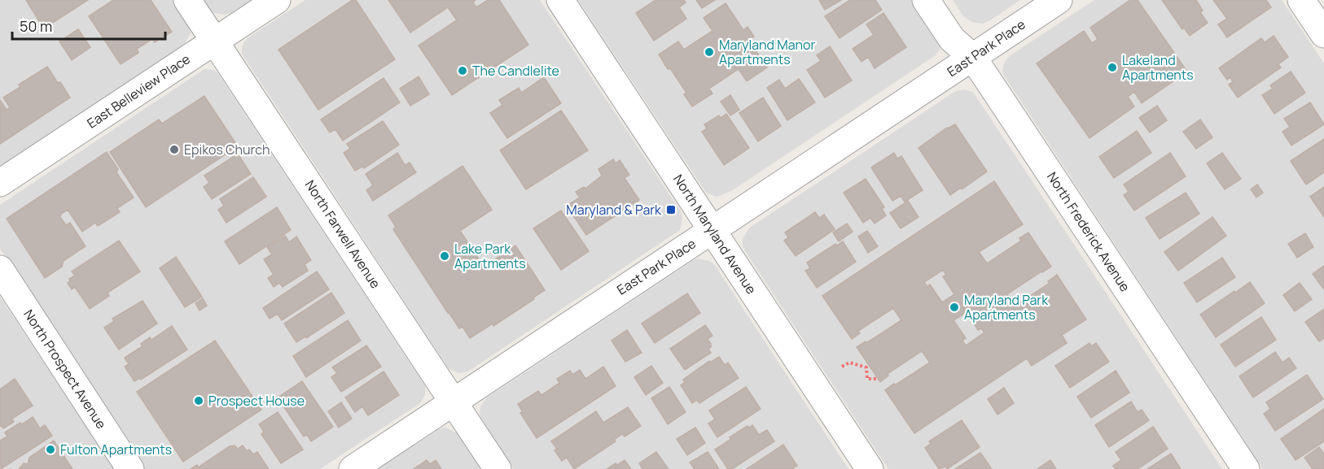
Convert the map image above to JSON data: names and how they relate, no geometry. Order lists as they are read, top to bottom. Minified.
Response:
{"streets":{"street":["East Park Place","East Belleview Place","North Frederick Avenue","North Farwell Avenue","North Maryland Avenue","North Prospect Avenue"]},"crossings":[["East Park Place","North Frederick Avenue"],["East Park Place","North Farwell Avenue"],["East Park Place","North Maryland Avenue"],["East Belleview Place","North Farwell Avenue"]],"places":{"other":["Maryland Manor Apartments","Lakeland Apartments","The Candlelite","Epikos Church","Lake Park Apartments","Maryland Park Apartments","Prospect House","Fulton Apartments"],"transit":["Maryland & Park"]},"scale_bar":"50 m"}
